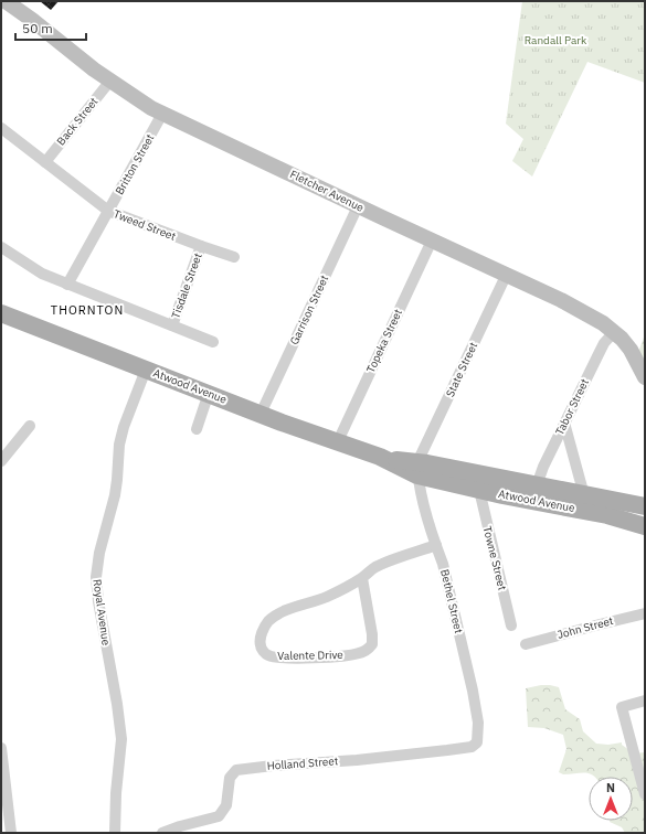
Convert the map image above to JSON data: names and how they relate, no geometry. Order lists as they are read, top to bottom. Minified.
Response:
{"streets":{"main road":["Atwood Avenue"],"street":["Back Street","Britton Street","Fletcher Avenue","Tweed Street","Tisdale Street","Garrison Street","Topeka Street","State Street","Tabor Street","Towne Street","Bethel Street","Royal Avenue","John Street","Valente Drive","Holland Street"]},"crossings":[["Back Street","Fletcher Avenue"],["Back Street","Tweed Street"],["Britton Street","Fletcher Avenue"],["Britton Street","Tweed Street"],["Fletcher Avenue","Garrison Street"],["Fletcher Avenue","Topeka Street"],["Fletcher Avenue","State Street"],["Fletcher Avenue","Tabor Street"],["Tweed Street","Tisdale Street"],["Garrison Street","Atwood Avenue"],["Topeka Street","Atwood Avenue"],["State Street","Atwood Avenue"],["State Street","Bethel Street"],["Atwood Avenue","Tabor Street"],["Atwood Avenue","Towne Street"],["Atwood Avenue","Bethel Street"],["Atwood Avenue","Royal Avenue"],["Bethel Street","Valente Drive"],["Bethel Street","Holland Street"]],"districts":["THORNTON"],"parks":["Randall Park"],"scale_bar":"50 m","north":"top"}
